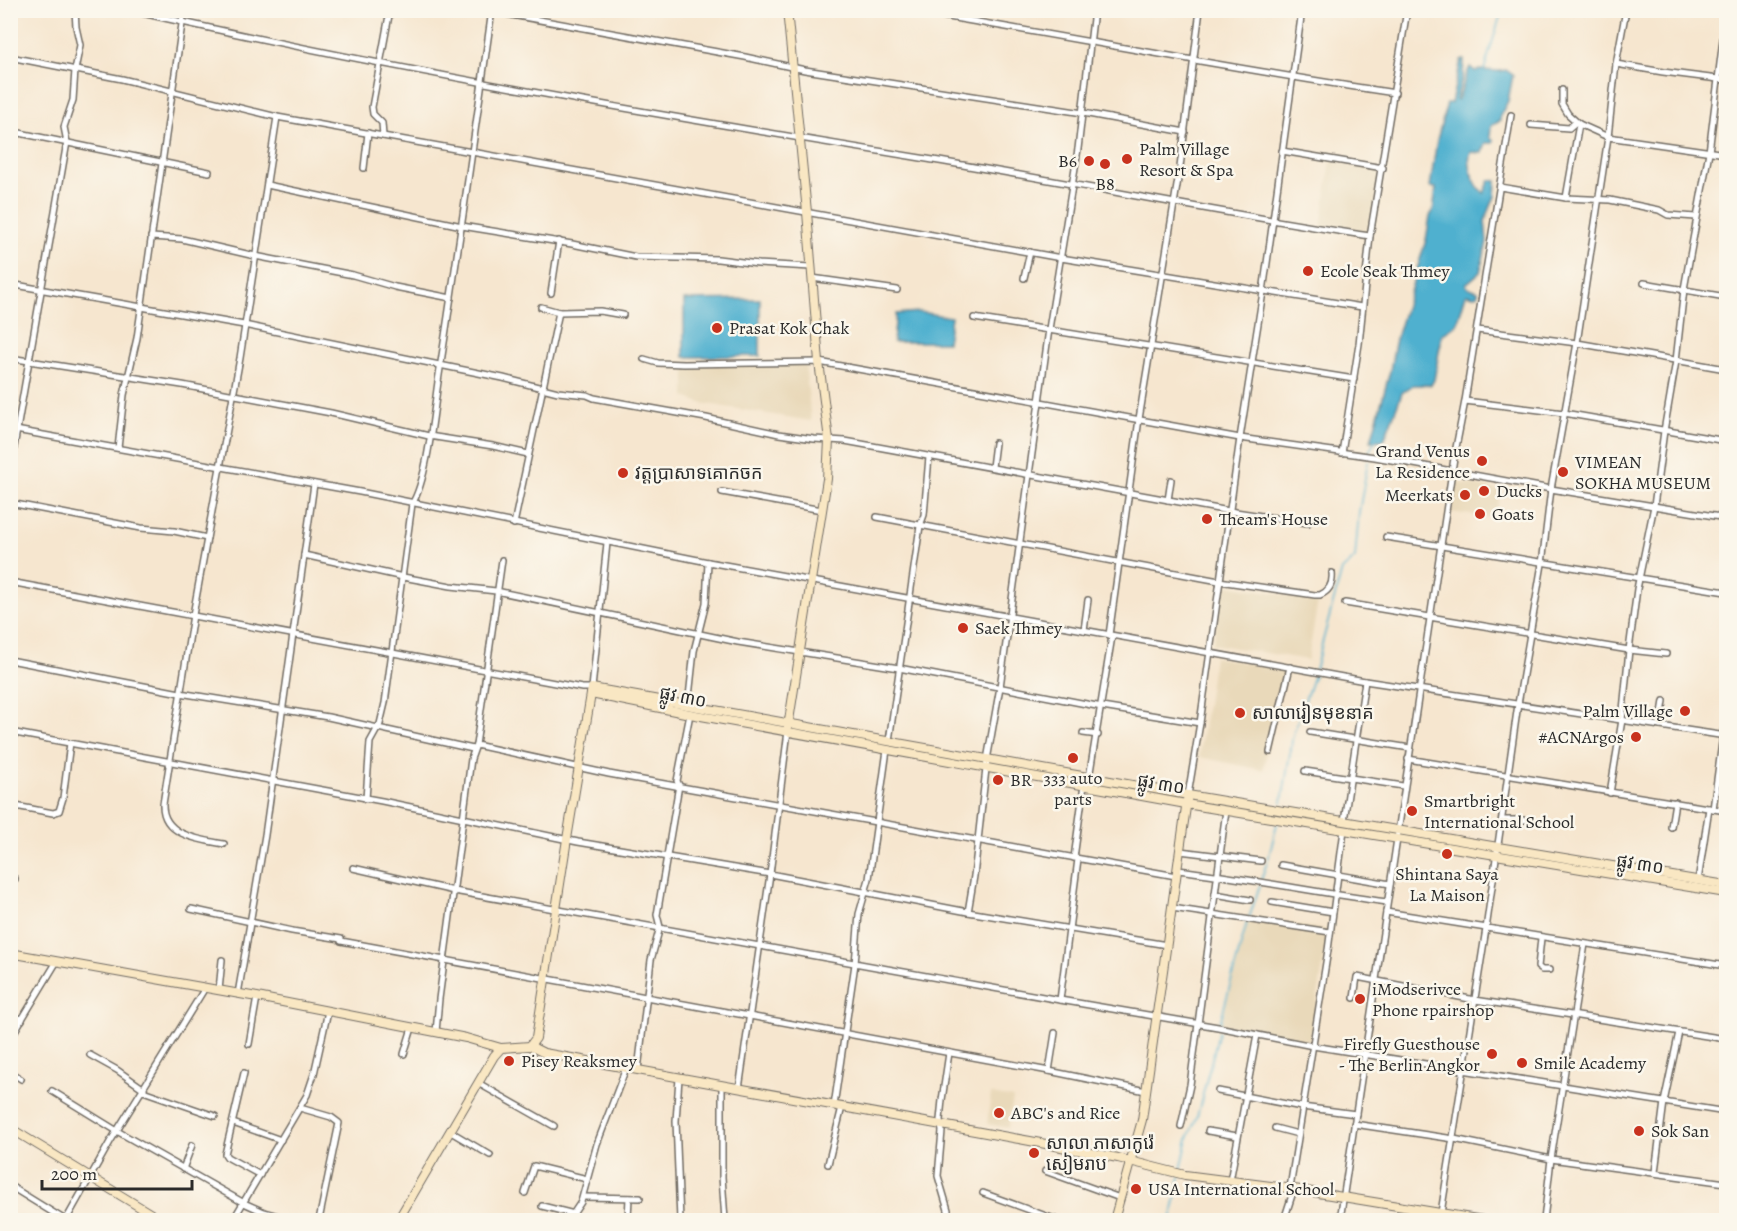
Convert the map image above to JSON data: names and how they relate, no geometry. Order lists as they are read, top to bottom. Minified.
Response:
{"streets":{"street":["ផ្លូវ ៣០"]},"places":["Palm Village Resort & Spa","B6","B8","Ecole Seak Thmey","Prasat Kok Chak","Grand Venus La Residence","VIMEAN SOKHA MUSEUM","វត្តប្រាសាទគោកចក","Ducks","Meerkats","Goats","Theam's House","Saek Thmey","Palm Village","សាលារៀនមុខនាគ","#ACNArgos","333 auto parts","BR","Smartbright International School","Shintana Saya La Maison","iModserivce Phone rpairshop","Firefly Guesthouse - The Berlin Angkor","Pisey Reaksmey","Smile Academy","ABC's and Rice","Sok San","សាលា ភាសាកូរ៉េ សៀមរាប","USA International School"],"scale_bar":"200 m"}
